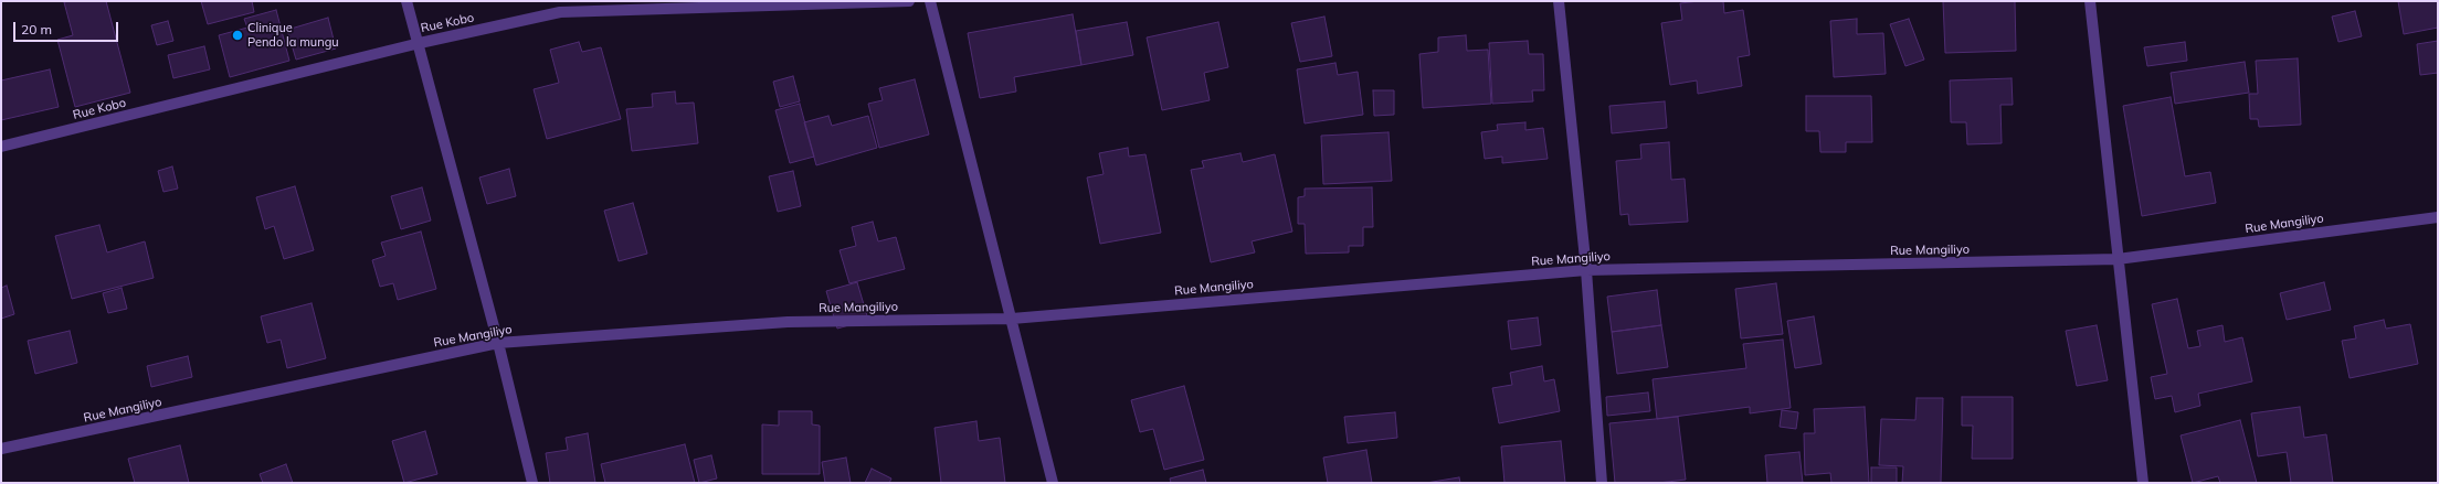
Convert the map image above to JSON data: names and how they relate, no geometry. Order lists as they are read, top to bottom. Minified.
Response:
{"streets":{"street":["Rue Kobo","Rue Mangiliyo"]},"places":["Clinique Pendo la mungu"],"scale_bar":"20 m"}
